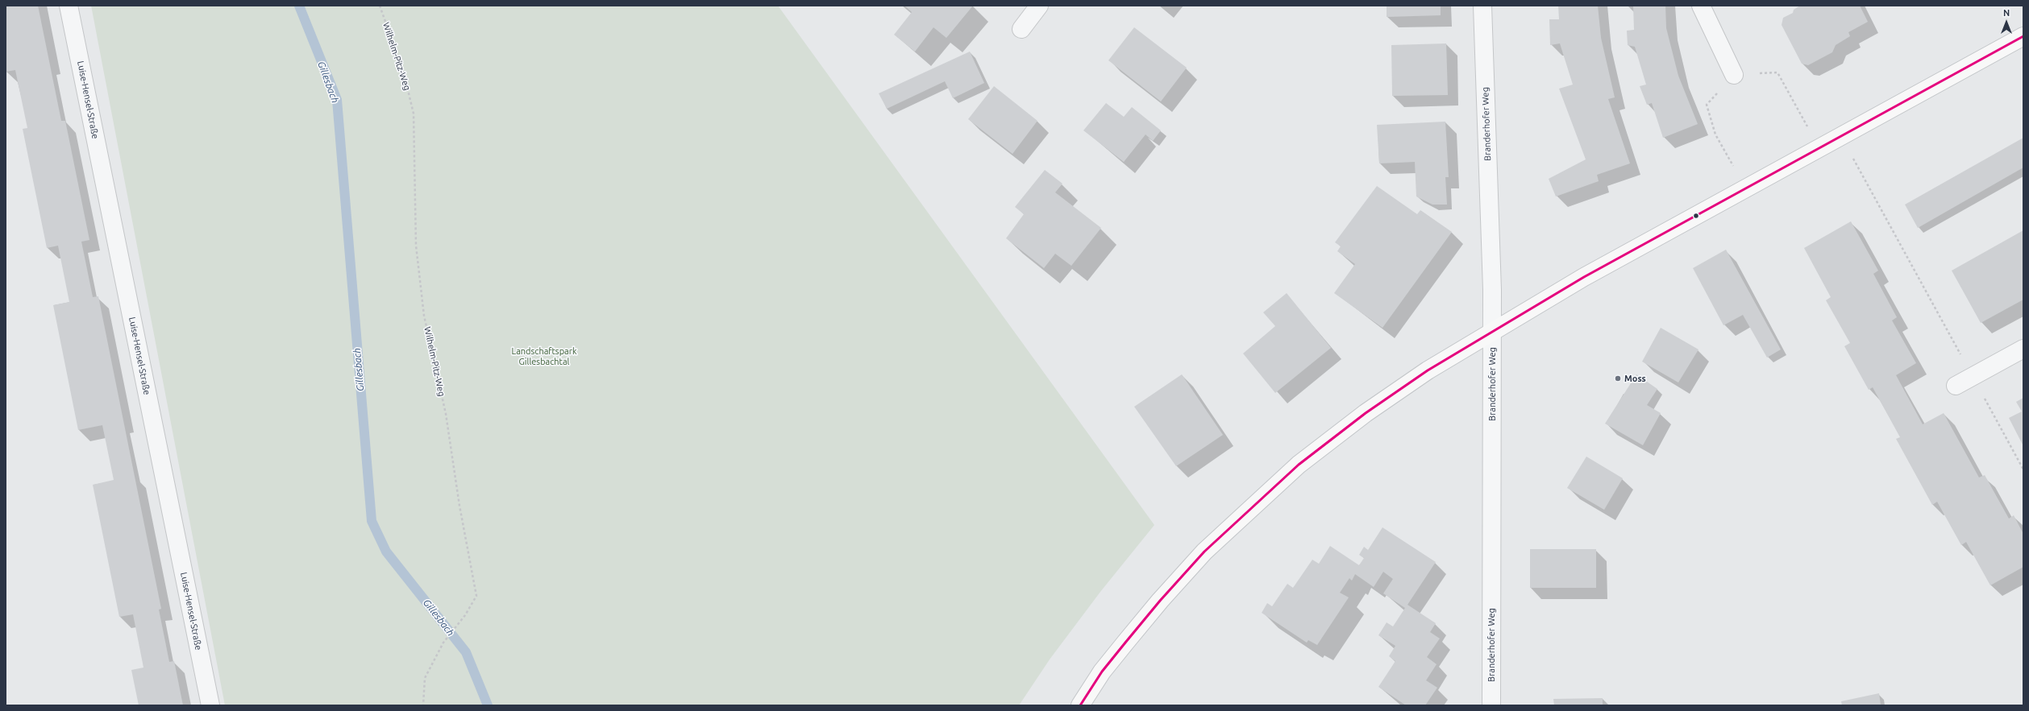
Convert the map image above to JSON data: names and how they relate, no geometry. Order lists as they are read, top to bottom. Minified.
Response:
{"streets":{"street":["Luise-Hensel-Straße","Branderhofer Weg"],"path":["Wilhelm-Pitz-Weg"]},"water":["Gillesbach"],"parks":["Landschaftspark Gillesbachtal"],"places":["Moss"],"north":"top"}
